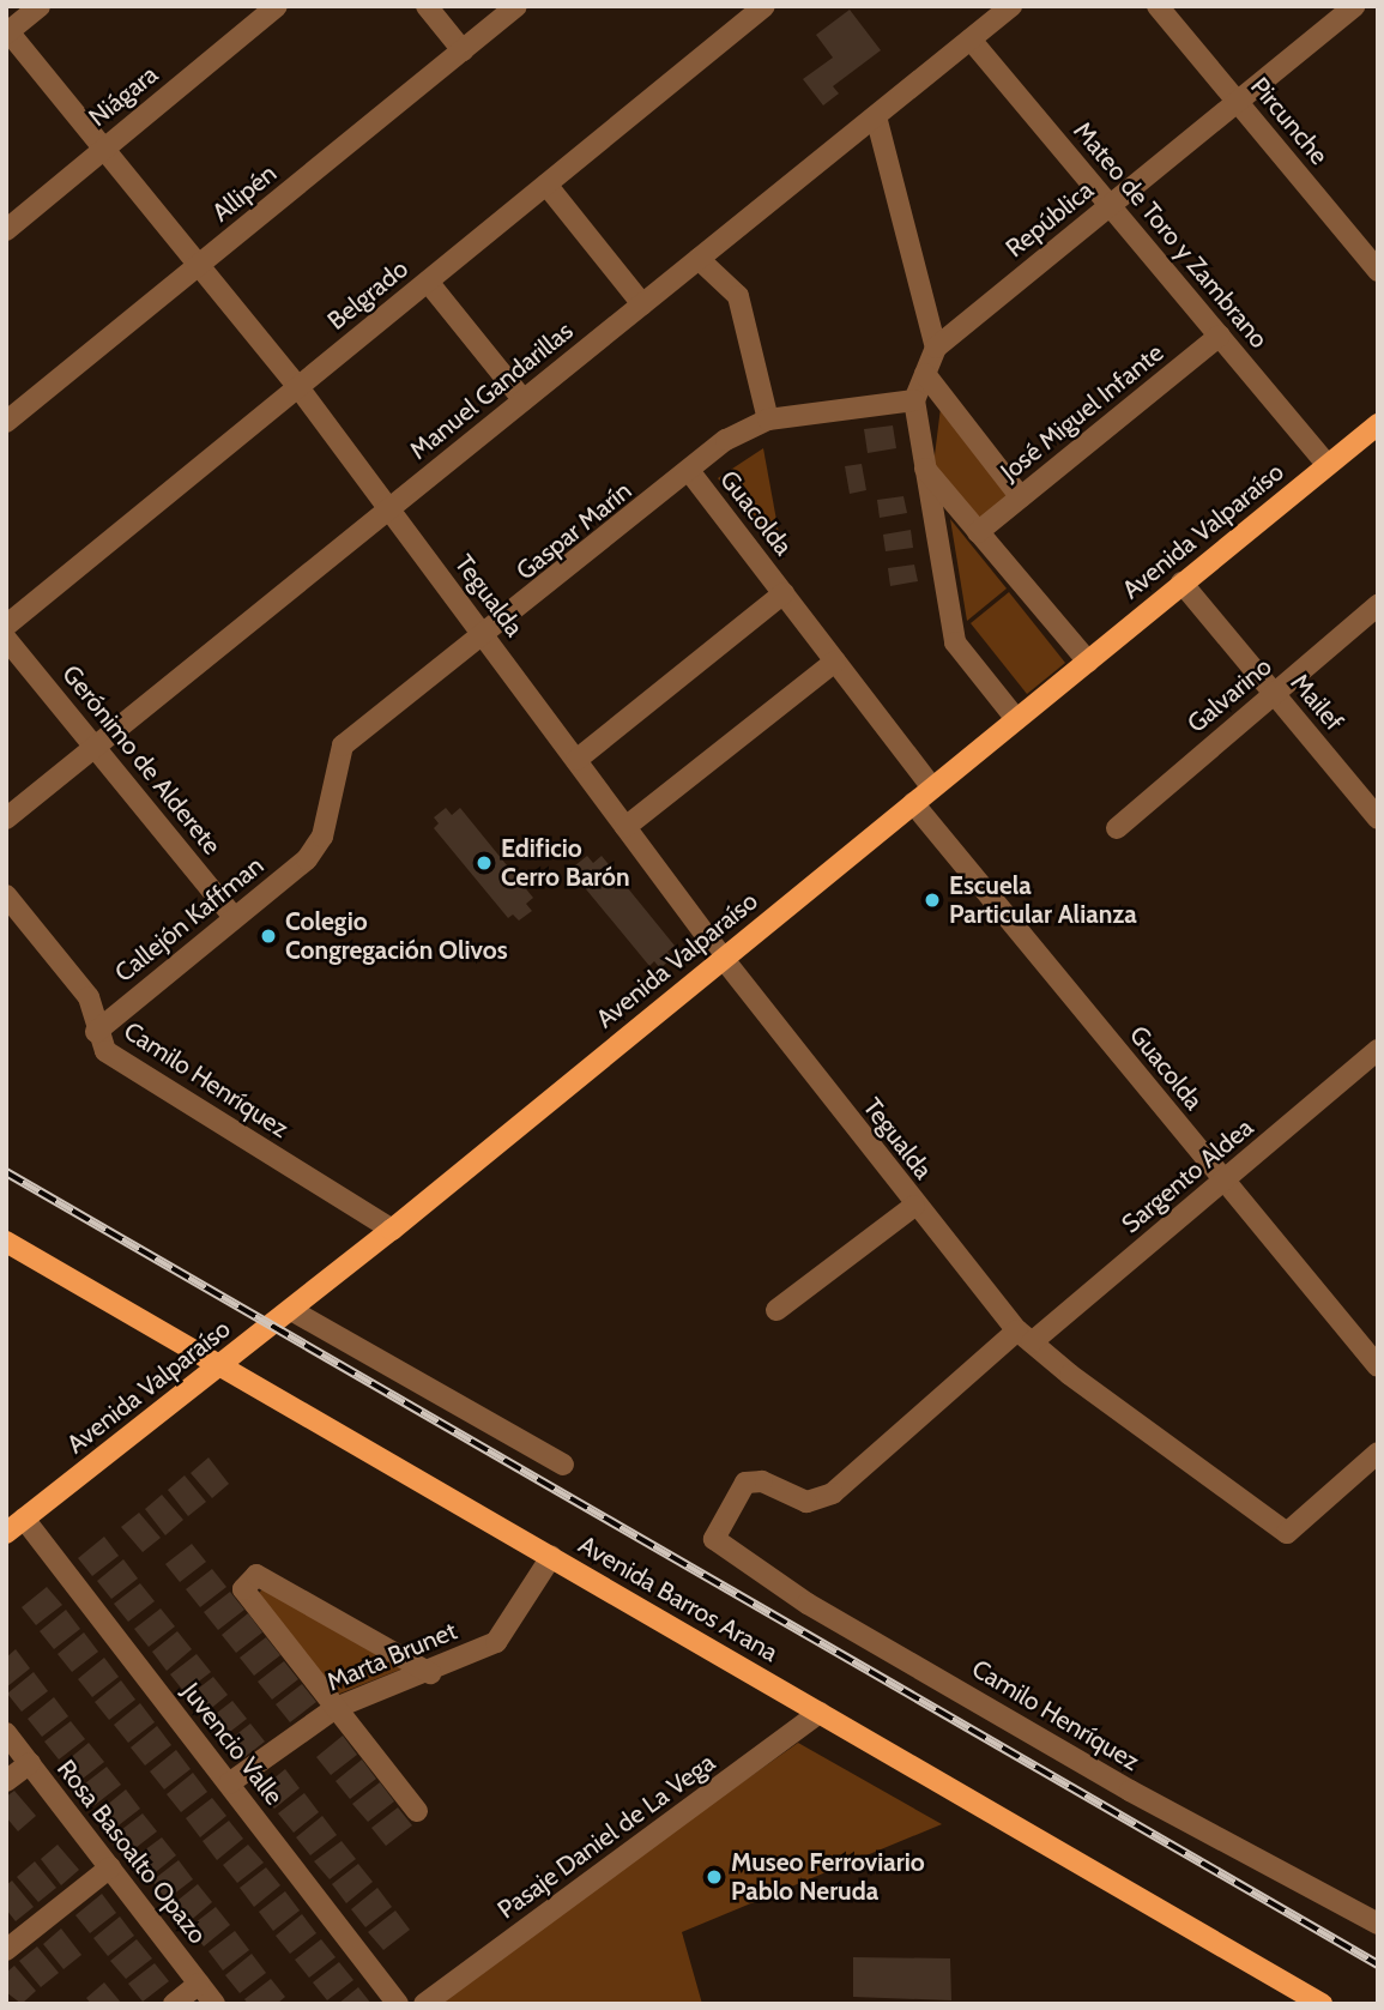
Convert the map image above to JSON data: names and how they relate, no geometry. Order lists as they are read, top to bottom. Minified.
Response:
{"streets":{"main road":["Avenida Valparaíso","Avenida Barros Arana"],"street":["Niágara","Pircunche","Allipén","República","Mateo de Toro y Zambrano","Belgrado","Manuel Gandarillas","José Miguel Infante","Guacolda","Gaspar Marín","Tegualda","Galvarino","Mailef","Gerónimo de Alderete","Callejón Kaffman","Camilo Henríquez","Sargento Aldea","Marta Brunet","Juvencio Valle","Pasaje Daniel de La Vega","Rosa Basoalto Opazo"]},"crossings":[["Niágara","Tegualda"],["Pircunche","República"],["Allipén","Tegualda"],["República","Mateo de Toro y Zambrano"],["Mateo de Toro y Zambrano","Manuel Gandarillas"],["Mateo de Toro y Zambrano","José Miguel Infante"],["Mateo de Toro y Zambrano","Avenida Valparaíso"],["Belgrado","Tegualda"],["Manuel Gandarillas","Tegualda"],["Manuel Gandarillas","Gerónimo de Alderete"],["Guacolda","Gaspar Marín"],["Guacolda","Avenida Valparaíso"],["Guacolda","Sargento Aldea"],["Gaspar Marín","Tegualda"],["Gaspar Marín","Callejón Kaffman"],["Avenida Valparaíso","Tegualda"],["Avenida Valparaíso","Mailef"],["Avenida Valparaíso","Camilo Henríquez"],["Avenida Valparaíso","Avenida Barros Arana"],["Avenida Valparaíso","Juvencio Valle"],["Tegualda","Sargento Aldea"],["Galvarino","Mailef"],["Gerónimo de Alderete","Callejón Kaffman"],["Callejón Kaffman","Camilo Henríquez"],["Camilo Henríquez","Sargento Aldea"],["Avenida Barros Arana","Marta Brunet"],["Avenida Barros Arana","Pasaje Daniel de La Vega"],["Marta Brunet","Juvencio Valle"]],"places":["Edificio Cerro Barón","Escuela Particular Alianza","Colegio Congregación Olivos","Museo Ferroviario Pablo Neruda"]}
